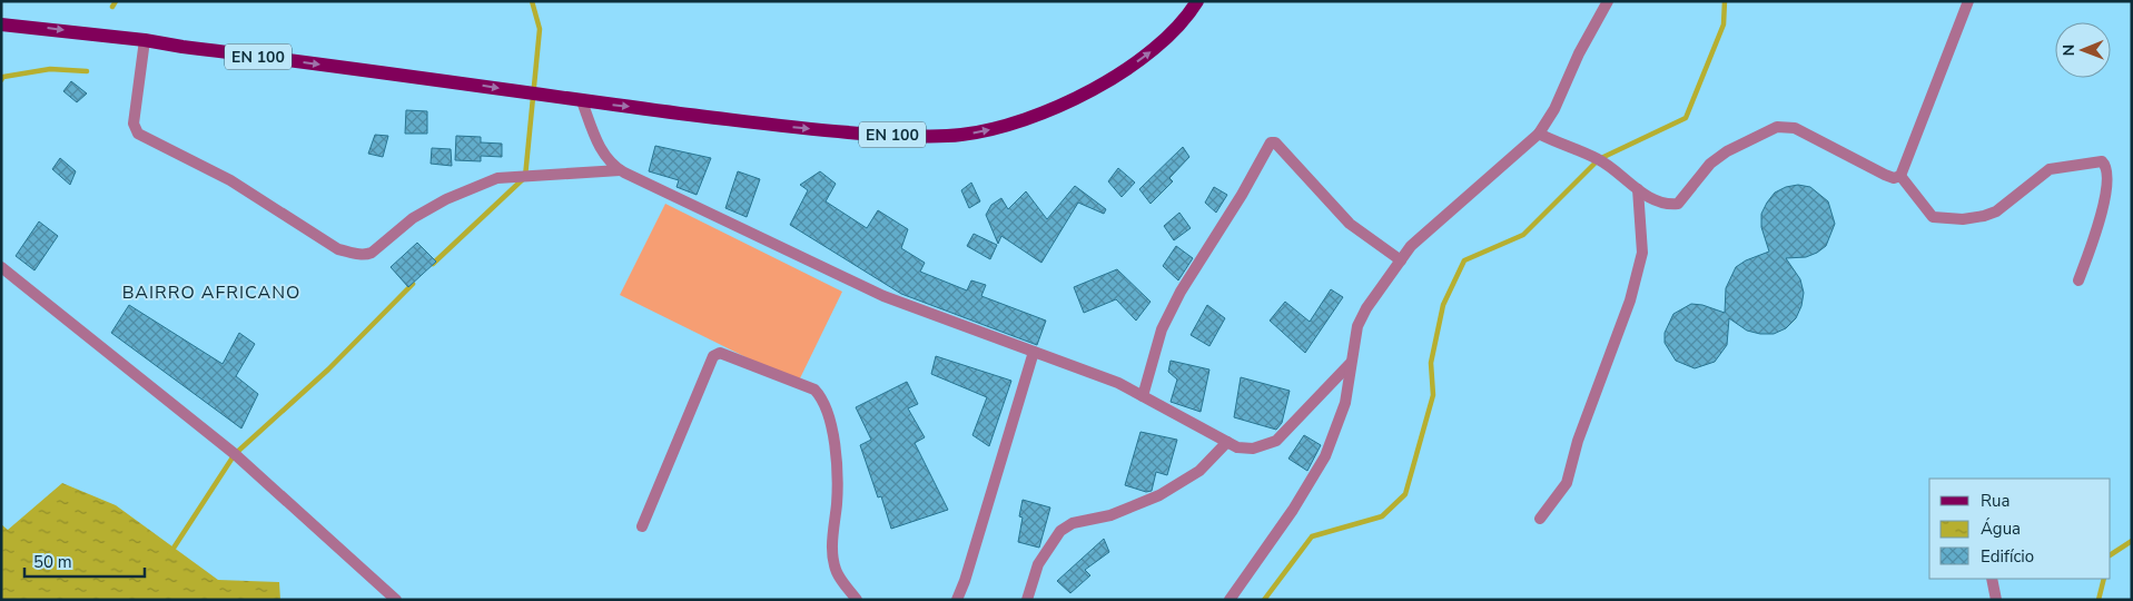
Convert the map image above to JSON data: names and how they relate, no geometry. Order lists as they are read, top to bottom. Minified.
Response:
{"streets":{"main road":["EN 100"]},"districts":["BAIRRO AFRICANO"],"legend":["Rua","Água","Edifício"],"scale_bar":"50 m","north":"left"}
